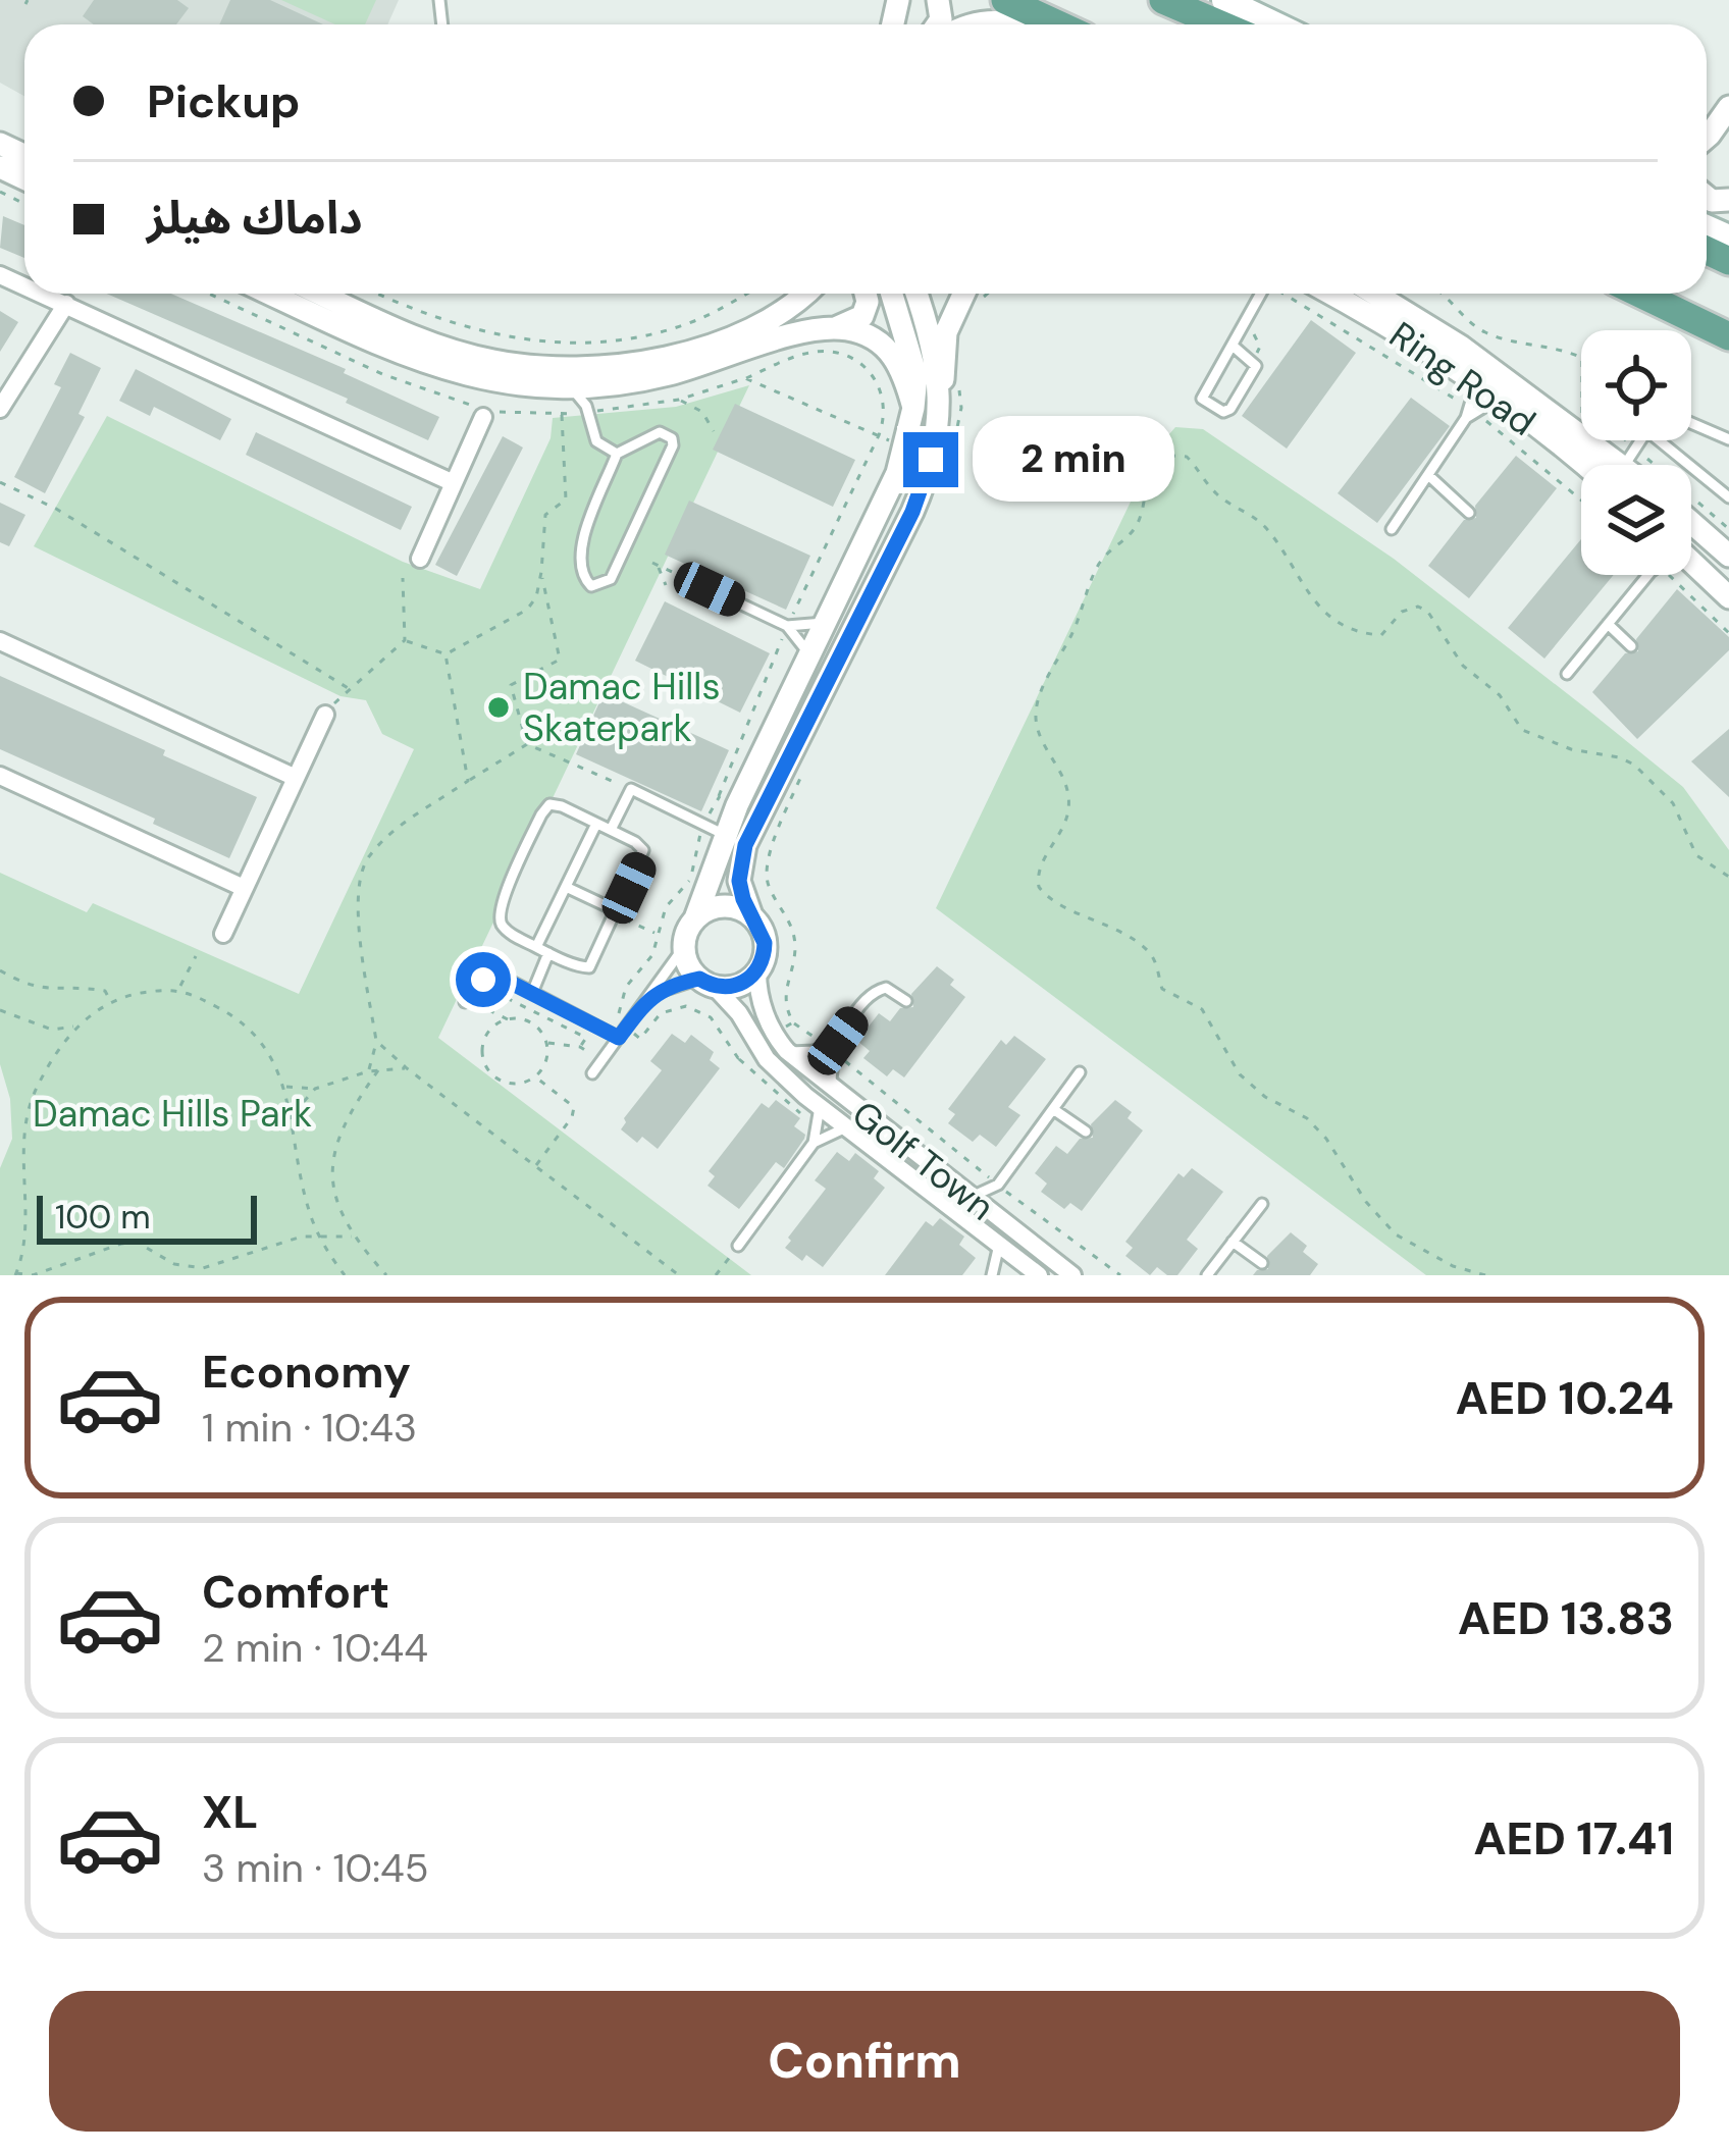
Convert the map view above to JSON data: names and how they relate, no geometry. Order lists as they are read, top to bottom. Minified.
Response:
{"streets":{"street":["Ring Road","Golf Town"]},"parks":["Damac Hills Park"],"places":["Damac Hills Skatepark"],"scale_bar":"100 m","page":{"banner":["Pickup","داماك هيلز"],"bubble":"2 min","scale":"100 m","list":[{"name":"Economy","note":"1 min · 10:43","value":"AED 10.24"},{"name":"Comfort","note":"2 min · 10:44","value":"AED 13.83"},{"name":"XL","note":"3 min · 10:45","value":"AED 17.41"}],"buttons":"Confirm"}}
